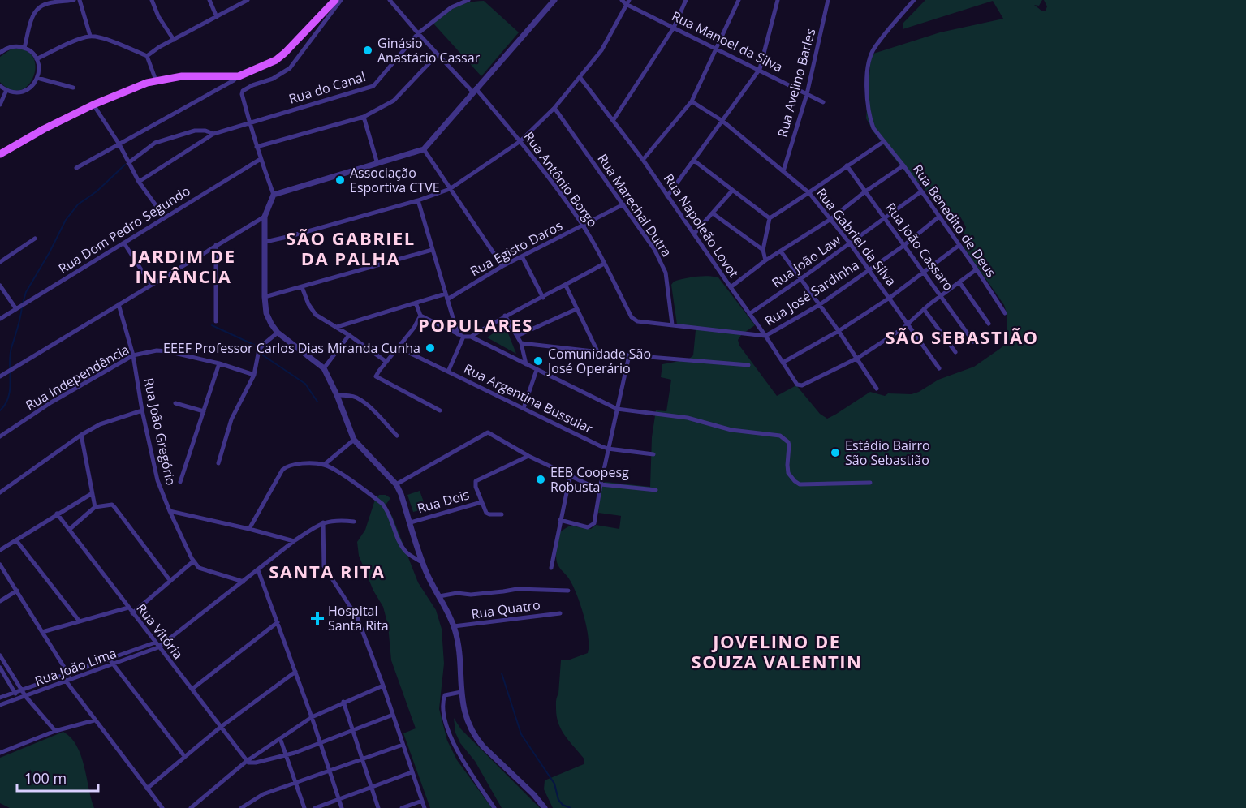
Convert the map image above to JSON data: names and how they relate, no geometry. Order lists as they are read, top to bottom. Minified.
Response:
{"streets":{"street":["Rua Manoel da Silva","Rua Avelino Barles","Rua do Canal","Rua Antônio Borgo","Rua Marechal Dutra","Rua Benedito de Deus","Rua Napoleão Lovot","Rua Dom Pedro Segundo","Rua Gabriel da Silva","Rua João Cassaro","Rua Egisto Daros","Rua João Law","Rua José Sardinha","Rua Independência","Rua Argentina Bussular","Rua João Gregório","Rua Dois","Rua Quatro","Rua Vitória","Rua João Lima"]},"crossings":[["Rua Manoel da Silva","Rua Avelino Barles"],["Rua Avelino Barles","Rua Gabriel da Silva"],["Rua do Canal","Rua Antônio Borgo"],["Rua Antônio Borgo","Rua Marechal Dutra"],["Rua Antônio Borgo","Rua Egisto Daros"],["Rua Marechal Dutra","Rua Egisto Daros"],["Rua Benedito de Deus","Rua João Law"],["Rua Benedito de Deus","Rua José Sardinha"],["Rua Napoleão Lovot","Rua João Law"],["Rua Napoleão Lovot","Rua José Sardinha"],["Rua Gabriel da Silva","Rua João Law"],["Rua Gabriel da Silva","Rua José Sardinha"],["Rua João Cassaro","Rua João Law"],["Rua João Cassaro","Rua José Sardinha"],["Rua Independência","Rua João Gregório"],["Rua Vitória","Rua João Lima"]],"districts":["SÃO GABRIEL DA PALHA","JARDIM DE INFÂNCIA","POPULARES","SÃO SEBASTIÃO","SANTA RITA","JOVELINO DE SOUZA VALENTIN"],"places":{"other":["Ginásio Anastácio Cassar","Associação Esportiva CTVE","EEEF Professor Carlos Dias Miranda Cunha","Comunidade São José Operário","Estádio Bairro São Sebastião","EEB Coopesg Robusta"],"health":["Hospital Santa Rita"]},"scale_bar":"100 m"}
